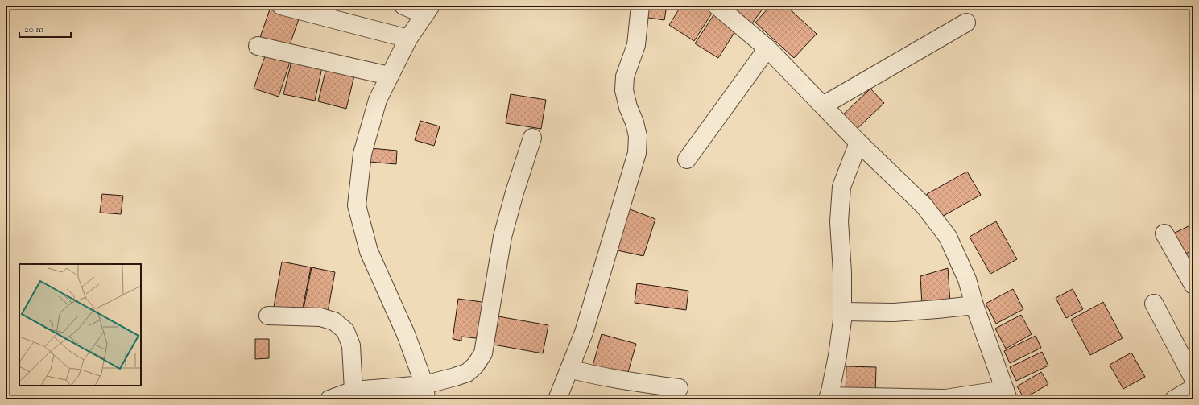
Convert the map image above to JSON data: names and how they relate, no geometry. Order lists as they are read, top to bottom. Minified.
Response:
{"scale_bar":"20 m"}
